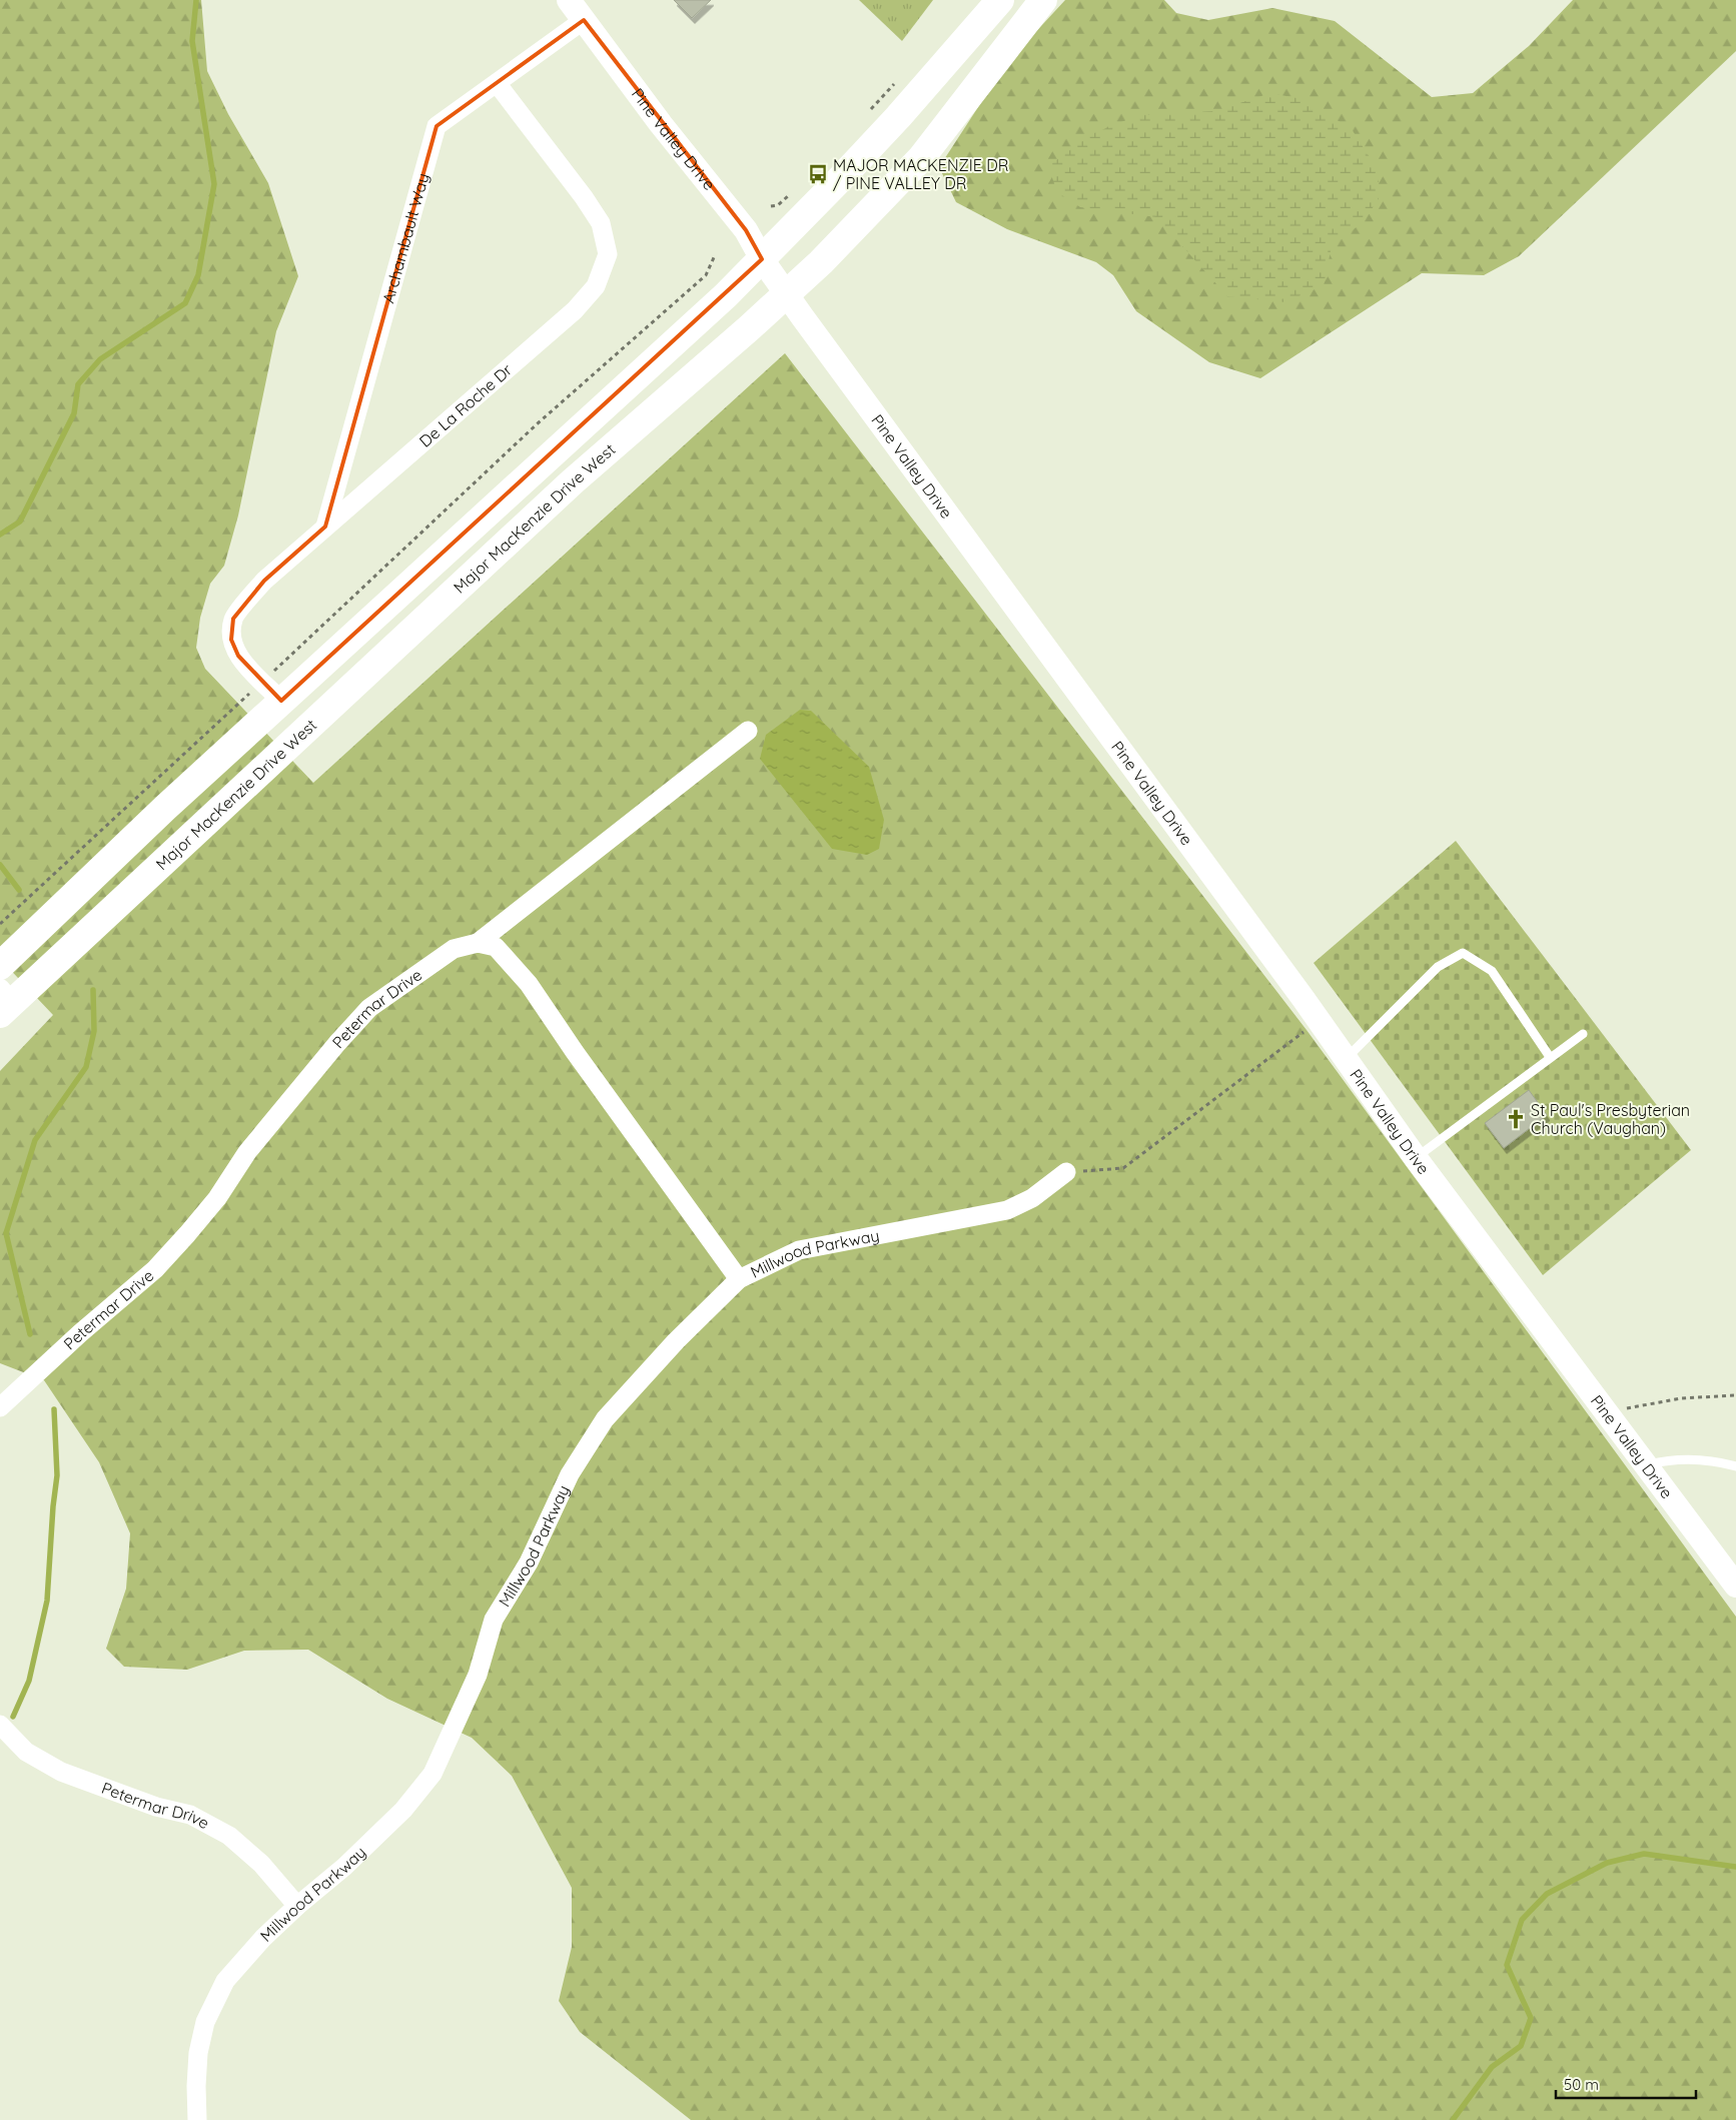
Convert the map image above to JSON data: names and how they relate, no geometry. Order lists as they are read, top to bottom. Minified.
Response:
{"streets":{"main road":["Major MacKenzie Drive West"],"street":["Pine Valley Drive","Archambault Way","De La Roche Dr","Petermar Drive","Millwood Parkway"]},"crossings":[["Pine Valley Drive","Archambault Way"],["Pine Valley Drive","Major MacKenzie Drive West"],["Archambault Way","De La Roche Dr"],["Petermar Drive","Millwood Parkway"]],"places":{"bus stop":["MAJOR MACKENZIE DR / PINE VALLEY DR"],"church":["St Paul's Presbyterian Church (Vaughan)"]},"scale_bar":"50 m"}
